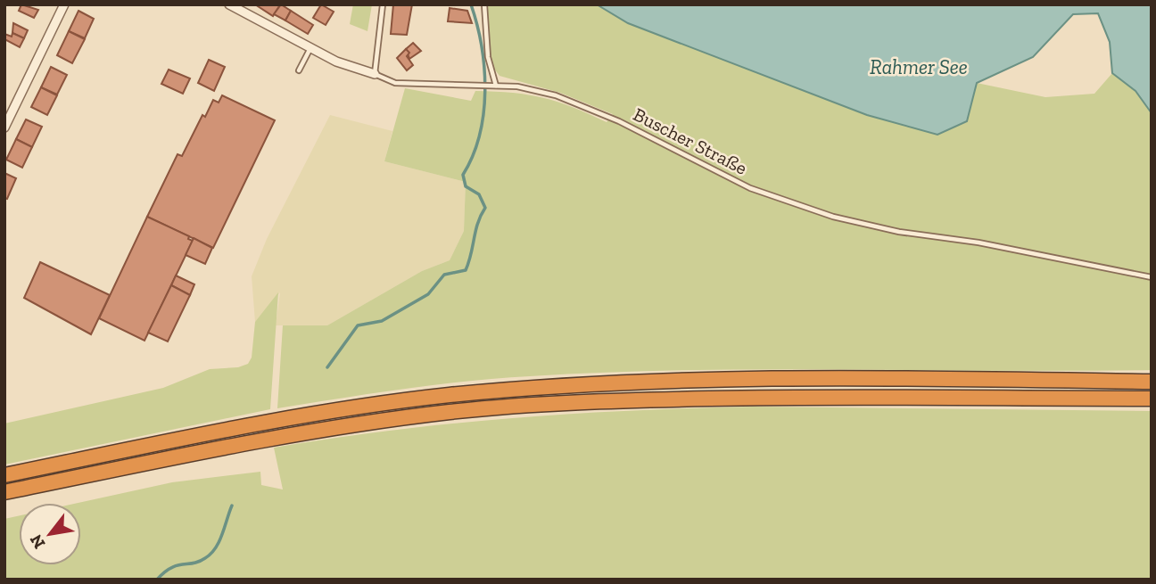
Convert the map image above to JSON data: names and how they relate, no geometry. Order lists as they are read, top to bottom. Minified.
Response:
{"streets":{"street":["Buscher Straße"]},"water":["Rahmer See"],"north":"bottom left"}
